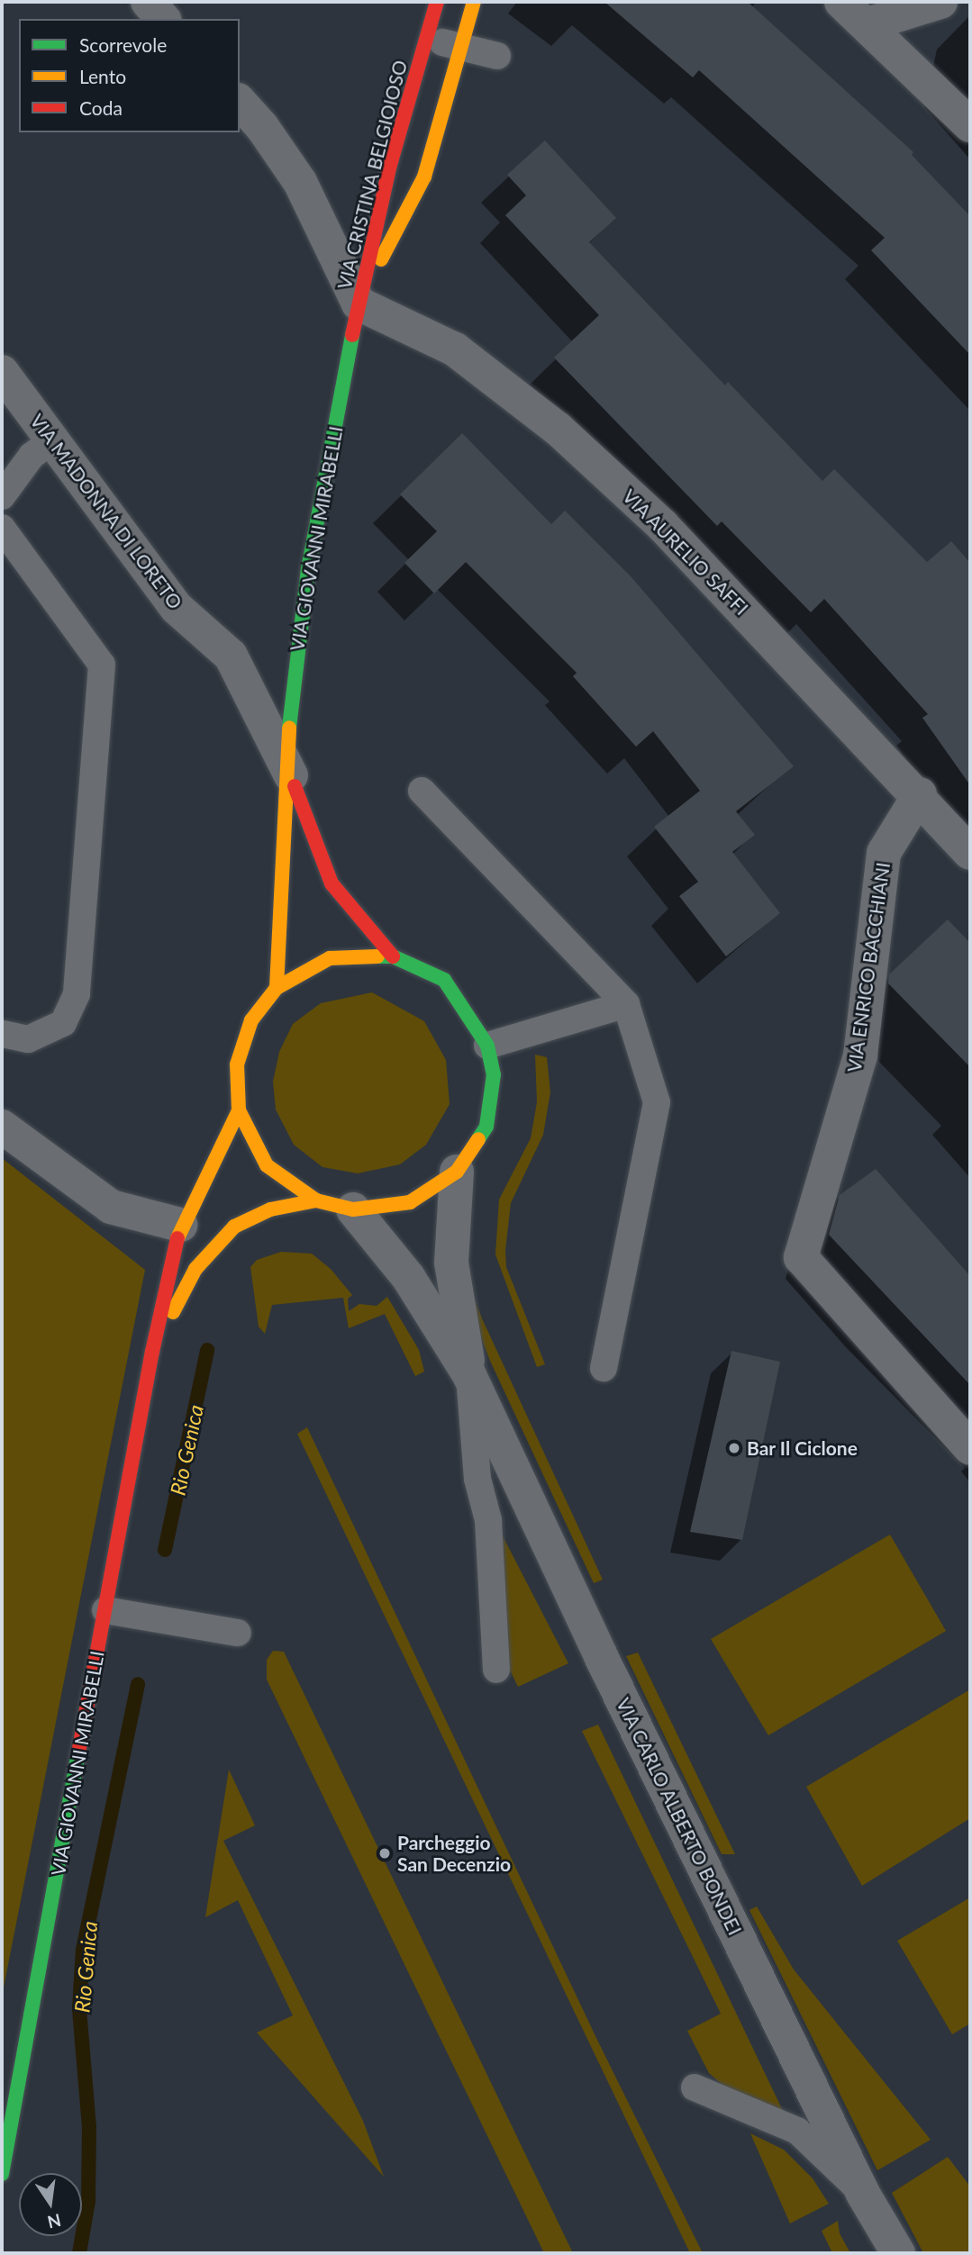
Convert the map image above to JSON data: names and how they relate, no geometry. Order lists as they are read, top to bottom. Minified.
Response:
{"streets":{"street":["VIA CRISTINA BELGIOIOSO","VIA MADONNA DI LORETO","VIA GIOVANNI MIRABELLI","VIA AURELIO SAFFI","VIA ENRICO BACCHIANI","VIA CARLO ALBERTO BONDEI"]},"crossings":[["VIA CRISTINA BELGIOIOSO","VIA GIOVANNI MIRABELLI"],["VIA CRISTINA BELGIOIOSO","VIA AURELIO SAFFI"],["VIA MADONNA DI LORETO","VIA GIOVANNI MIRABELLI"],["VIA GIOVANNI MIRABELLI","VIA AURELIO SAFFI"],["VIA GIOVANNI MIRABELLI","VIA CARLO ALBERTO BONDEI"],["VIA AURELIO SAFFI","VIA ENRICO BACCHIANI"]],"water":["Rio Genica"],"places":["Bar Il Ciclone","Parcheggio San Decenzio"],"legend":["Scorrevole","Lento","Coda"],"north":"bottom"}
